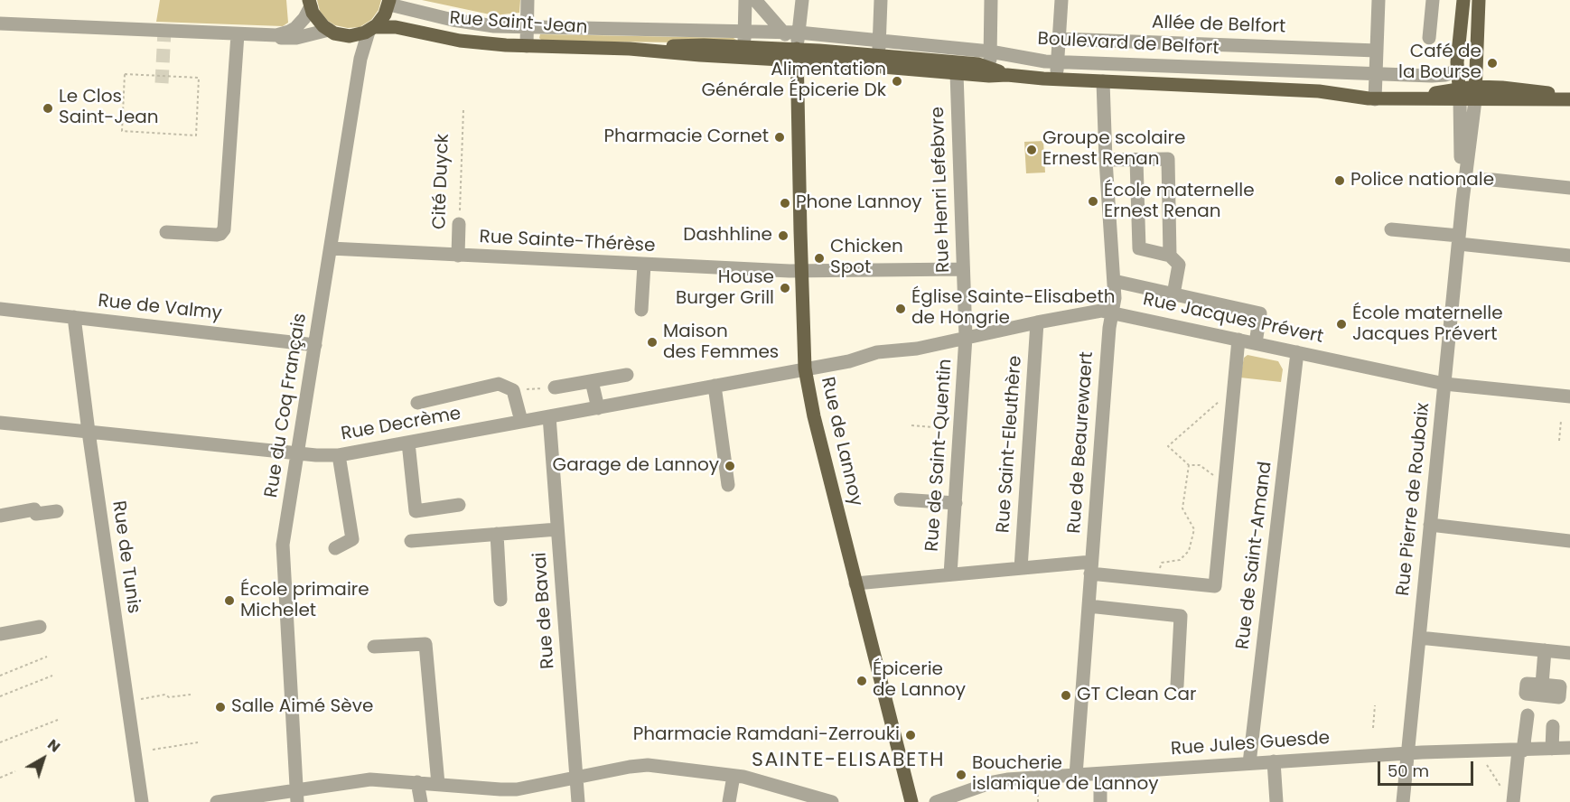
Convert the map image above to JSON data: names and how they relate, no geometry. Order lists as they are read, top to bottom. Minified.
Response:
{"streets":{"main road":["Rue Saint-Jean","Rue de Lannoy","Rue Pierre de Roubaix"],"street":["Allée de Belfort","Boulevard de Belfort","Cité Duyck","Rue Henri Lefebvre","Rue Sainte-Thérèse","Rue de Valmy","Rue Jacques Prévert","Rue du Coq Français","Rue Decrème","Rue de Beaurewaert","Rue Saint-Eleuthère","Rue de Saint-Quentin","Rue de Saint-Amand","Rue de Tunis","Rue de Bavai","Rue Jules Guesde"]},"crossings":[["Rue Saint-Jean","Boulevard de Belfort"],["Rue Saint-Jean","Rue du Coq Français"],["Rue Saint-Jean","Rue de Lannoy"],["Boulevard de Belfort","Rue de Lannoy"],["Boulevard de Belfort","Rue Pierre de Roubaix"],["Cité Duyck","Rue Sainte-Thérèse"],["Rue Henri Lefebvre","Rue Sainte-Thérèse"],["Rue Henri Lefebvre","Rue Jacques Prévert"],["Rue Henri Lefebvre","Rue Decrème"],["Rue Henri Lefebvre","Rue de Saint-Quentin"],["Rue Sainte-Thérèse","Rue du Coq Français"],["Rue Sainte-Thérèse","Rue de Lannoy"],["Rue de Valmy","Rue du Coq Français"],["Rue de Valmy","Rue de Tunis"],["Rue Jacques Prévert","Rue Decrème"],["Rue Jacques Prévert","Rue de Beaurewaert"],["Rue Jacques Prévert","Rue Saint-Eleuthère"],["Rue Jacques Prévert","Rue de Saint-Quentin"],["Rue Jacques Prévert","Rue Pierre de Roubaix"],["Rue Jacques Prévert","Rue de Saint-Amand"],["Rue du Coq Français","Rue Decrème"],["Rue Decrème","Rue de Lannoy"],["Rue Decrème","Rue de Saint-Quentin"],["Rue Decrème","Rue de Tunis"],["Rue Decrème","Rue de Bavai"],["Rue de Beaurewaert","Rue Jules Guesde"],["Rue Pierre de Roubaix","Rue Jules Guesde"],["Rue de Saint-Amand","Rue Jules Guesde"]],"districts":["SAINTE-ELISABETH"],"places":["Café de la Bourse","Alimentation Générale Épicerie Dk","Le Clos Saint-Jean","Pharmacie Cornet","Groupe scolaire Ernest Renan","Police nationale","École maternelle Ernest Renan","Phone Lannoy","Dashhline","Chicken Spot","House Burger Grill","Église Sainte-Elisabeth de Hongrie","École maternelle Jacques Prévert","Maison des Femmes","Garage de Lannoy","École primaire Michelet","Épicerie de Lannoy","GT Clean Car","Salle Aimé Sève","Pharmacie Ramdani-Zerrouki","Boucherie islamique de Lannoy"],"scale_bar":"50 m","north":"top right"}
